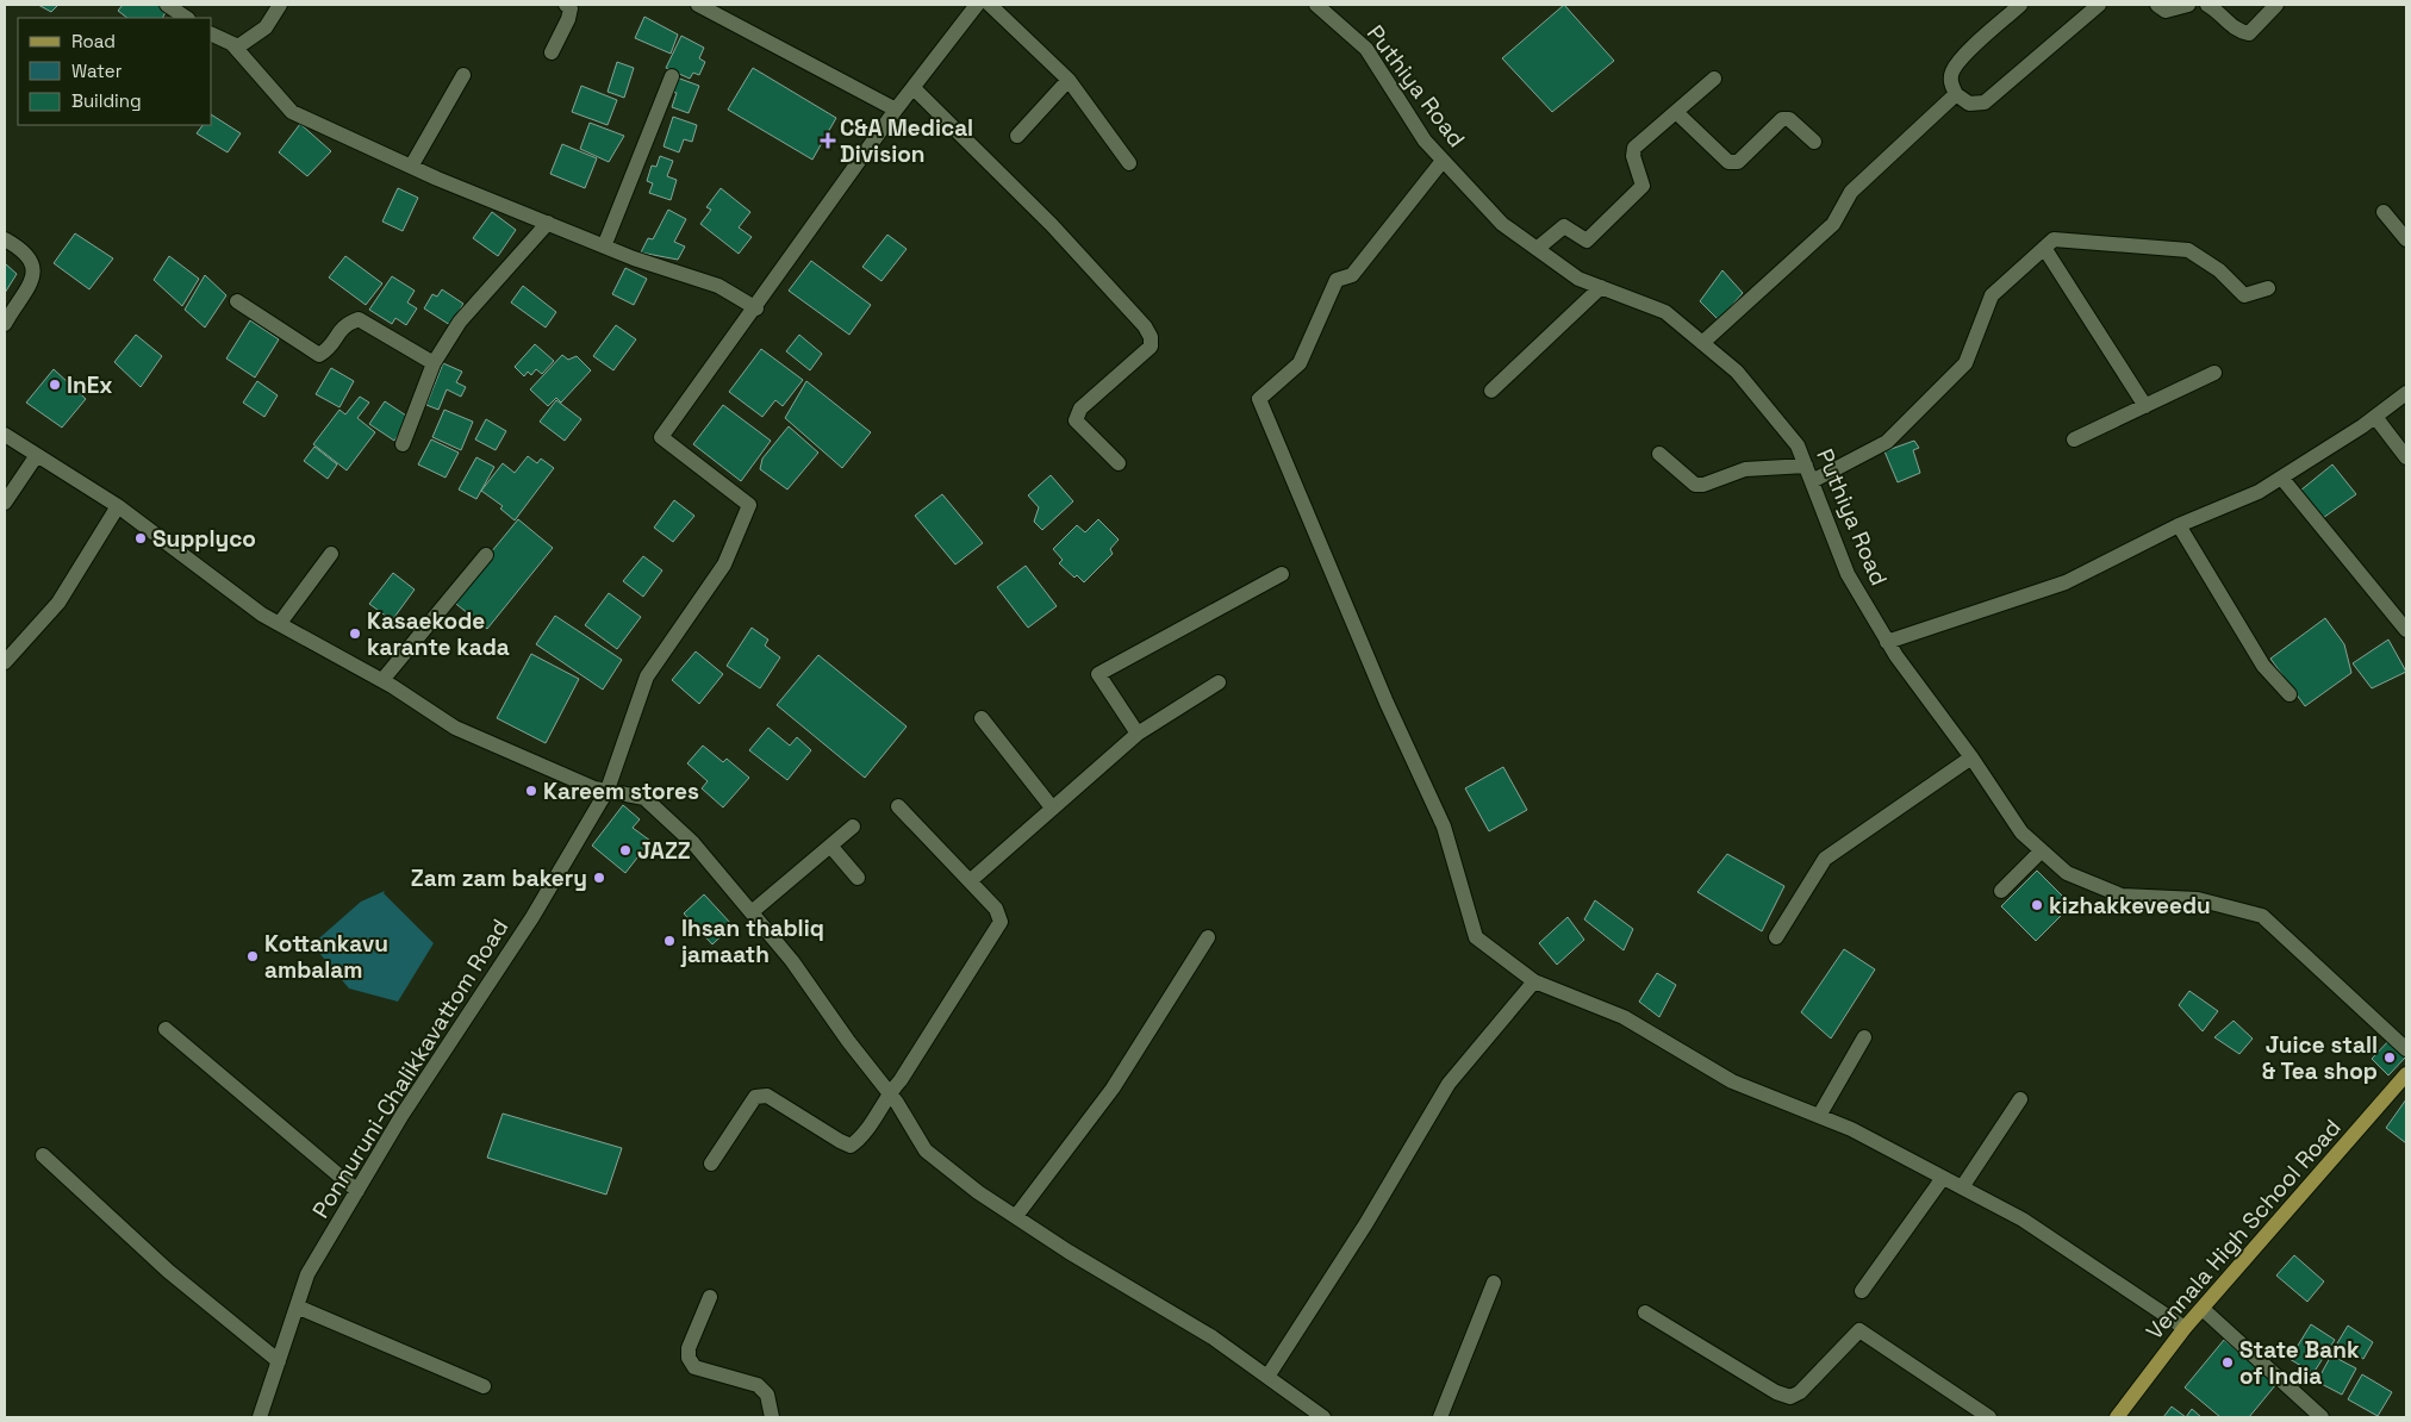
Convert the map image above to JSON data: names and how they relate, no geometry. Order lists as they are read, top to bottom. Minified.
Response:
{"streets":{"main road":["Vennala High School Road"],"street":["Puthiya Road","Ponnuruni-Chalikkavattom Road"]},"places":{"health":["C&A Medical Division"],"other":["InEx","Supplyco","Kasaekode karante kada","Kareem stores","JAZZ","Zam zam bakery","kizhakkeveedu","Ihsan thabliq jamaath","Kottankavu ambalam","Juice stall & Tea shop","State Bank of India"]},"legend":["Road","Water","Building"]}
